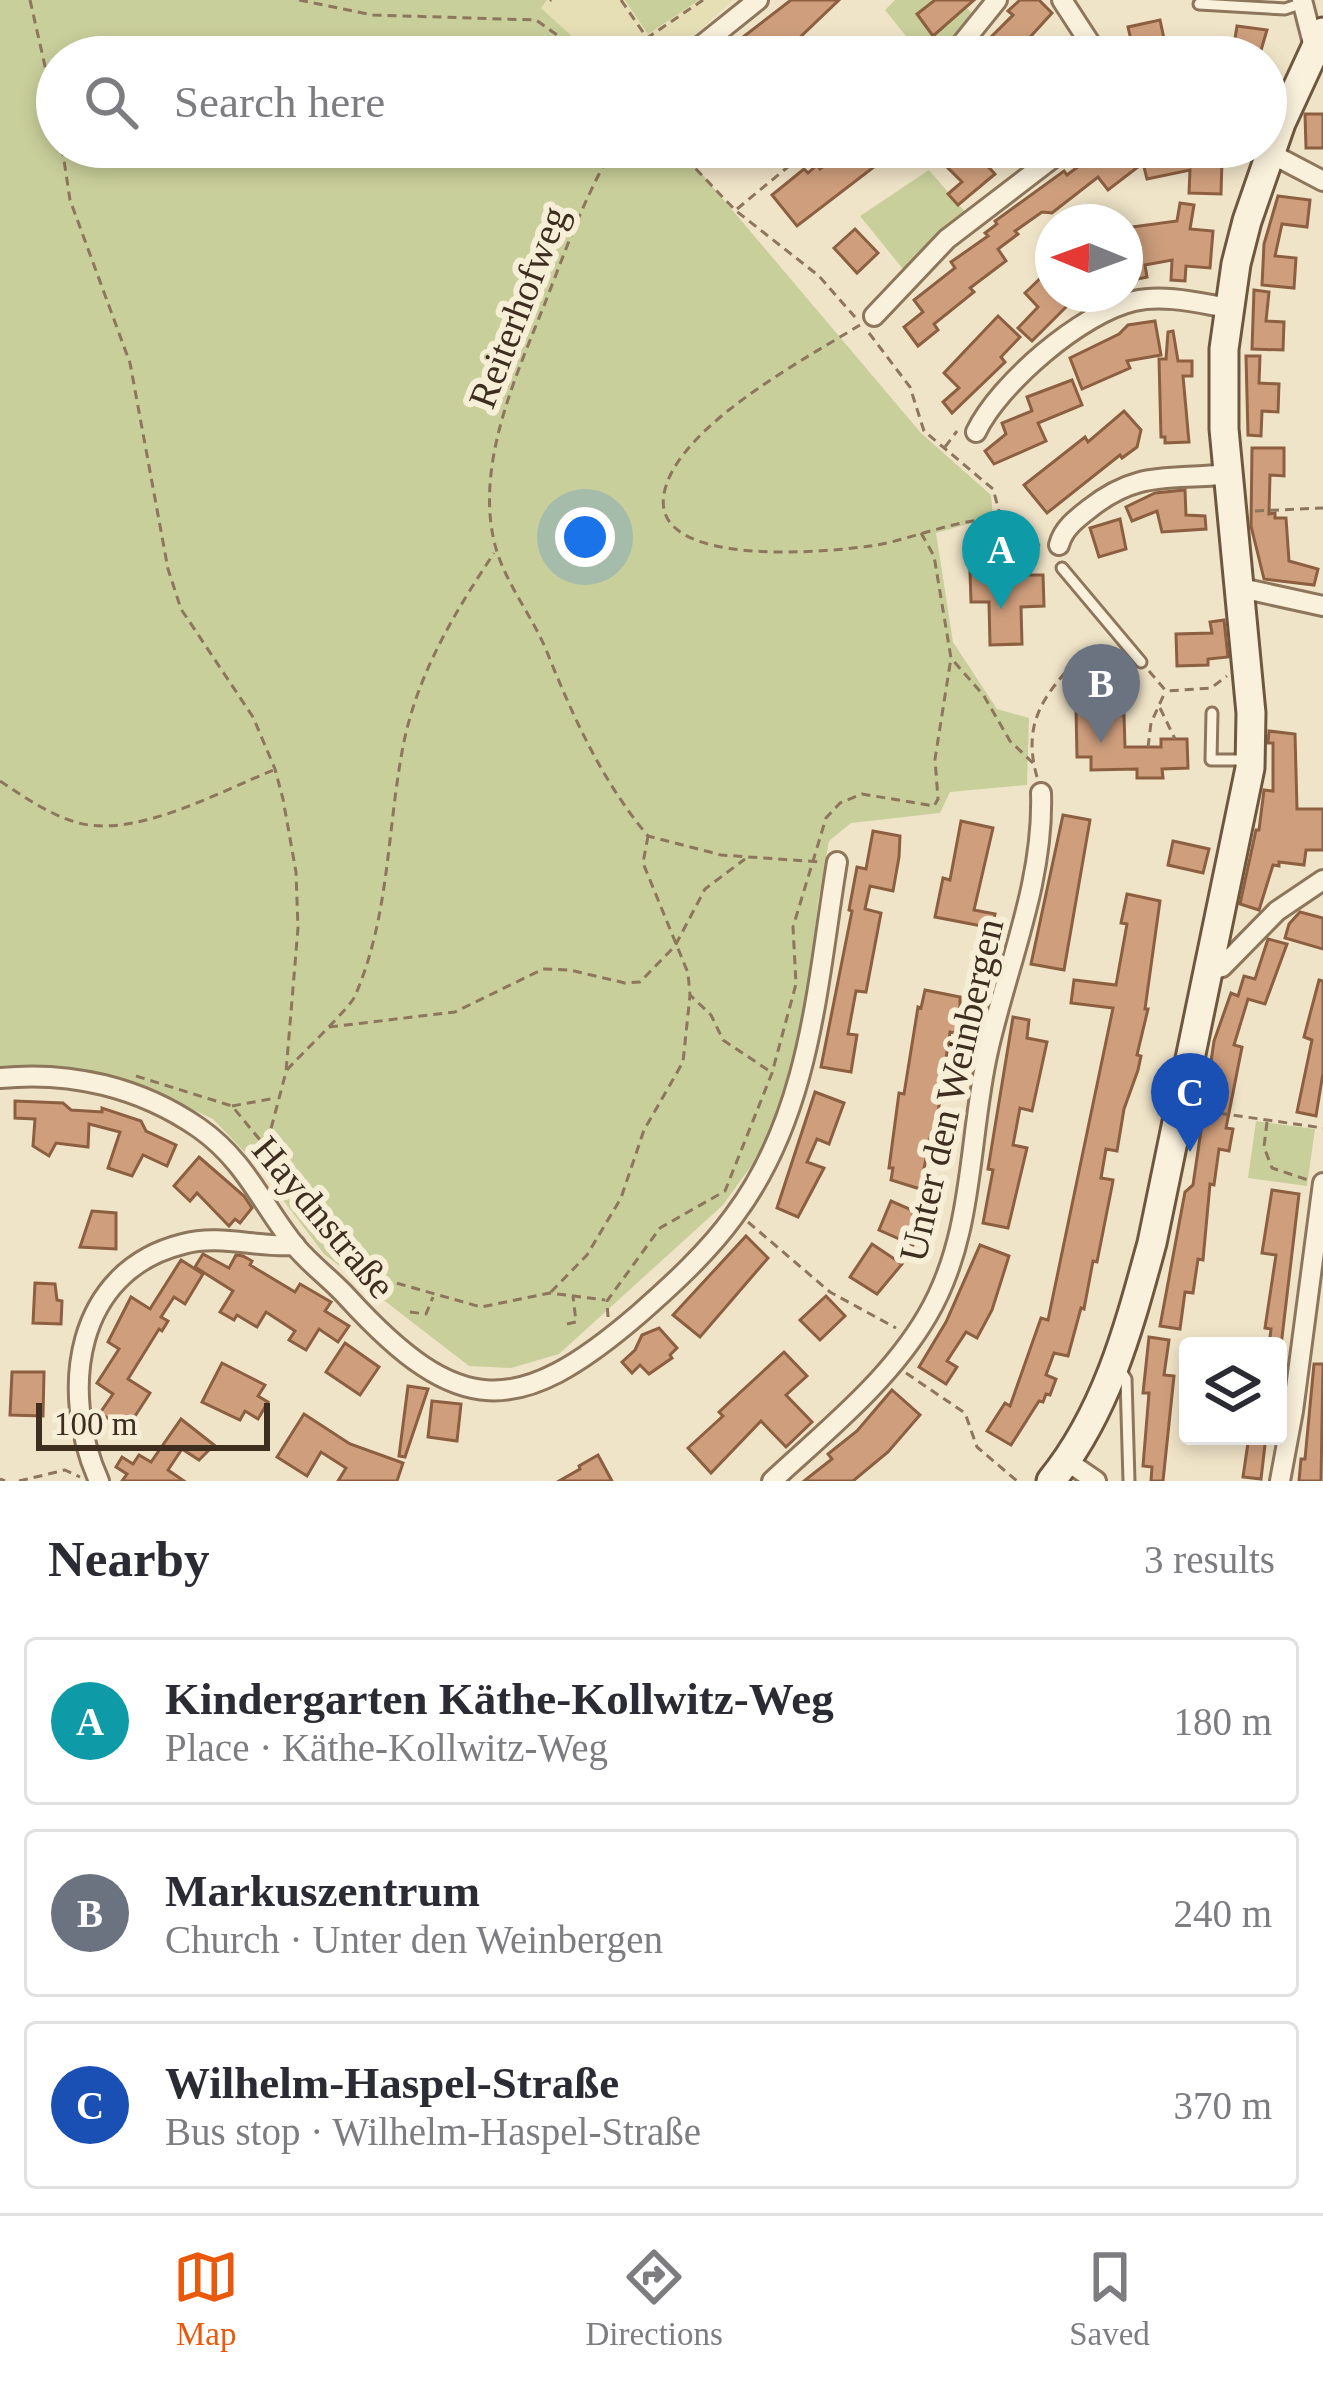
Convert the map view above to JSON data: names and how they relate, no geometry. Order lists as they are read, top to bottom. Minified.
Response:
{"streets":{"street":["Unter den Weinbergen","Haydnstraße"],"path":["Reiterhofweg"]},"scale_bar":"100 m","north":"left","page":{"search":"Search here","pins":["A","B","C"],"scale":"100 m","heading":["Nearby","3 results"],"list":[{"mark":"A","name":"Kindergarten Käthe-Kollwitz-Weg","note":"Place · Käthe-Kollwitz-Weg","value":"180 m"},{"mark":"B","name":"Markuszentrum","note":"Church · Unter den Weinbergen","value":"240 m"},{"mark":"C","name":"Wilhelm-Haspel-Straße","note":"Bus stop · Wilhelm-Haspel-Straße","value":"370 m"}],"nav":["Map","Directions","Saved"]}}
